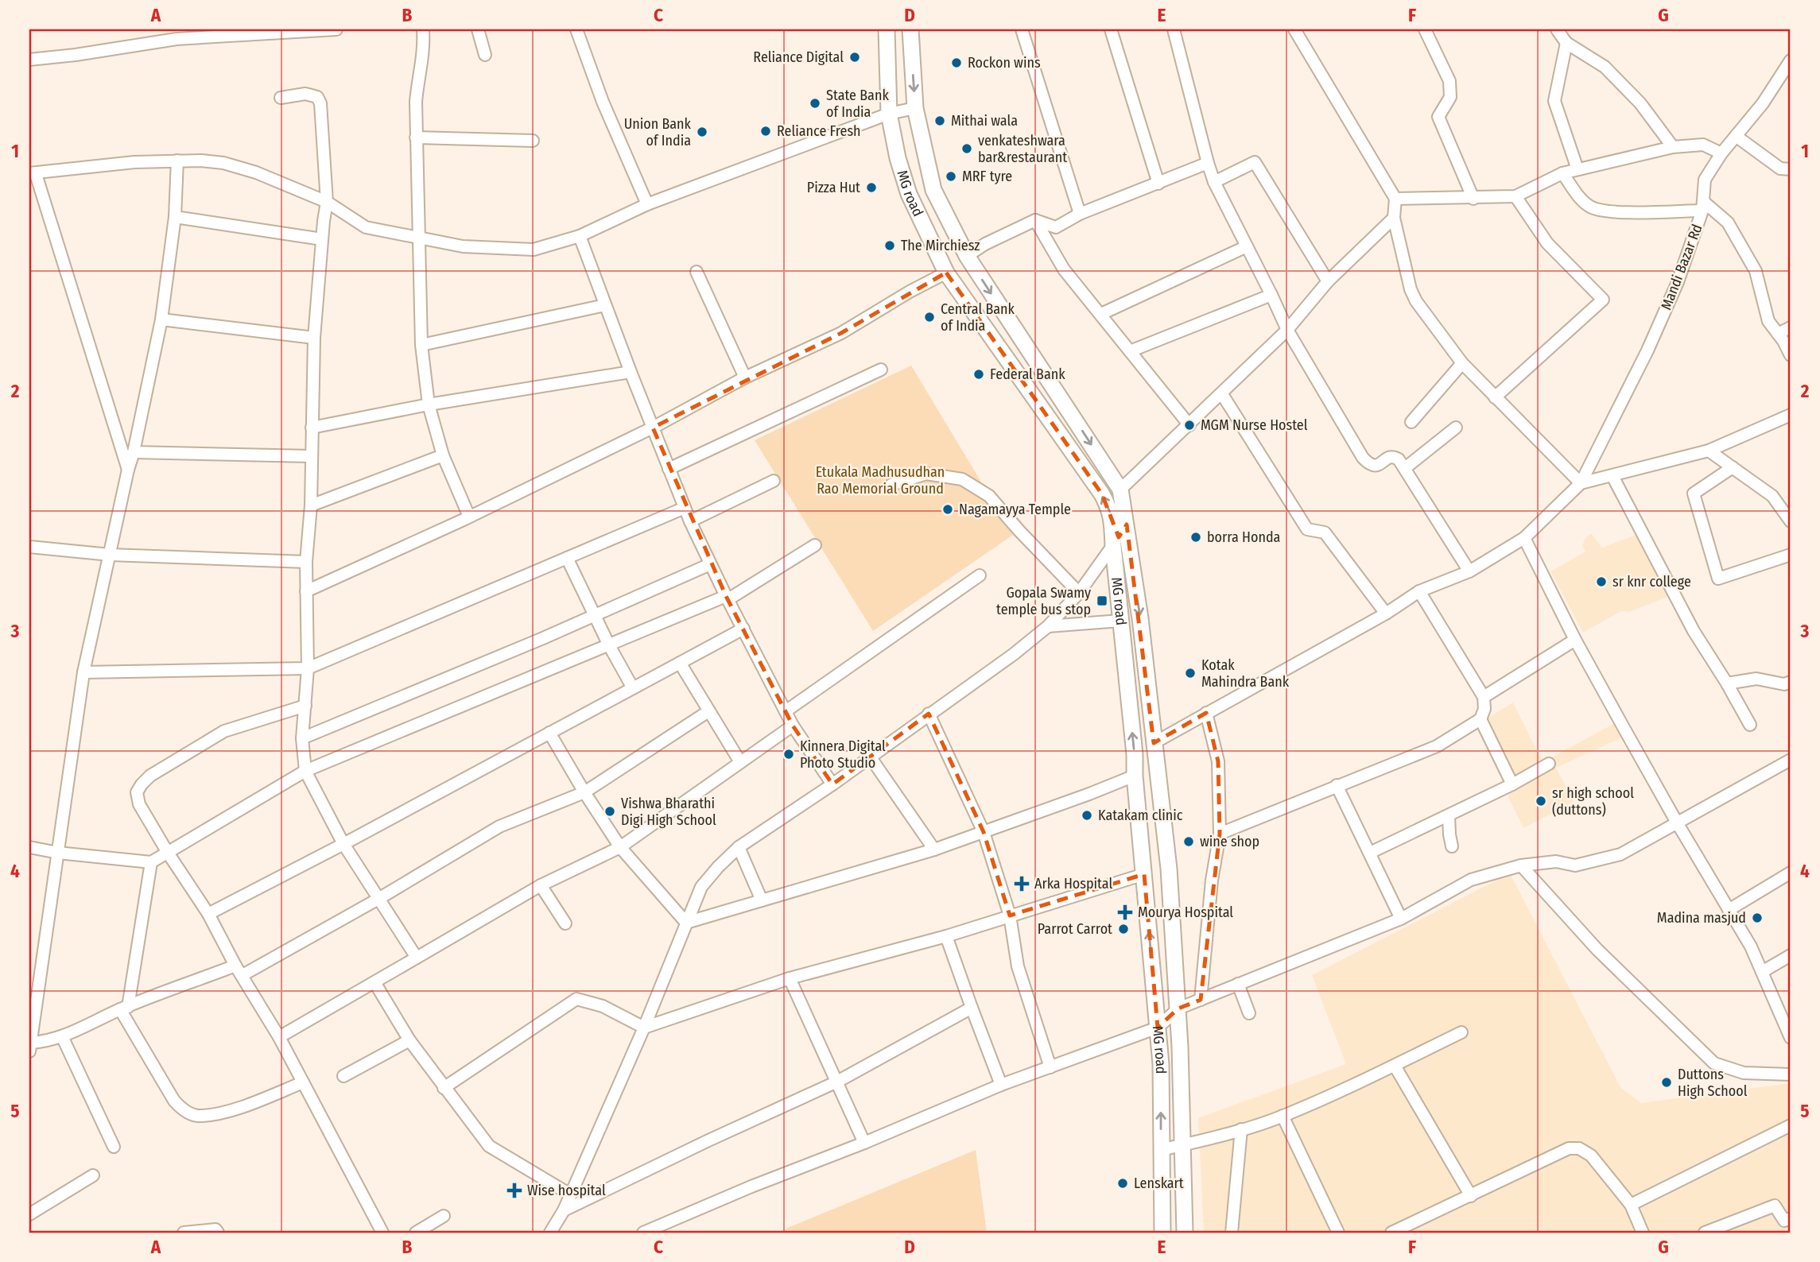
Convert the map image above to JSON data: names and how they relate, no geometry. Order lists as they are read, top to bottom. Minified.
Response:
{"streets":{"main road":["MG road"],"street":["Mandi Bazar Rd"]},"parks":["Etukala Madhusudhan Rao Memorial Ground"],"places":{"other":["Reliance Digital","Rockon wins","State Bank of India","Mithai wala","Reliance Fresh","Union Bank of India","venkateshwara bar&restaurant","MRF tyre","Pizza Hut","The Mirchiesz","Central Bank of India","Federal Bank","MGM Nurse Hostel","Nagamayya Temple","borra Honda","sr knr college","Kotak Mahindra Bank","Kinnera Digital Photo Studio","sr high school (duttons)","Vishwa Bharathi Digi High School","Katakam clinic","wine shop","Madina masjud","Parrot Carrot","Duttons High School","Lenskart"],"transit":["Gopala Swamy temple bus stop"],"health":["Arka Hospital","Mourya Hospital","Wise hospital"]},"grid":{"columns":["A","B","C","D","E","F","G"],"rows":["1","2","3","4","5"]}}
